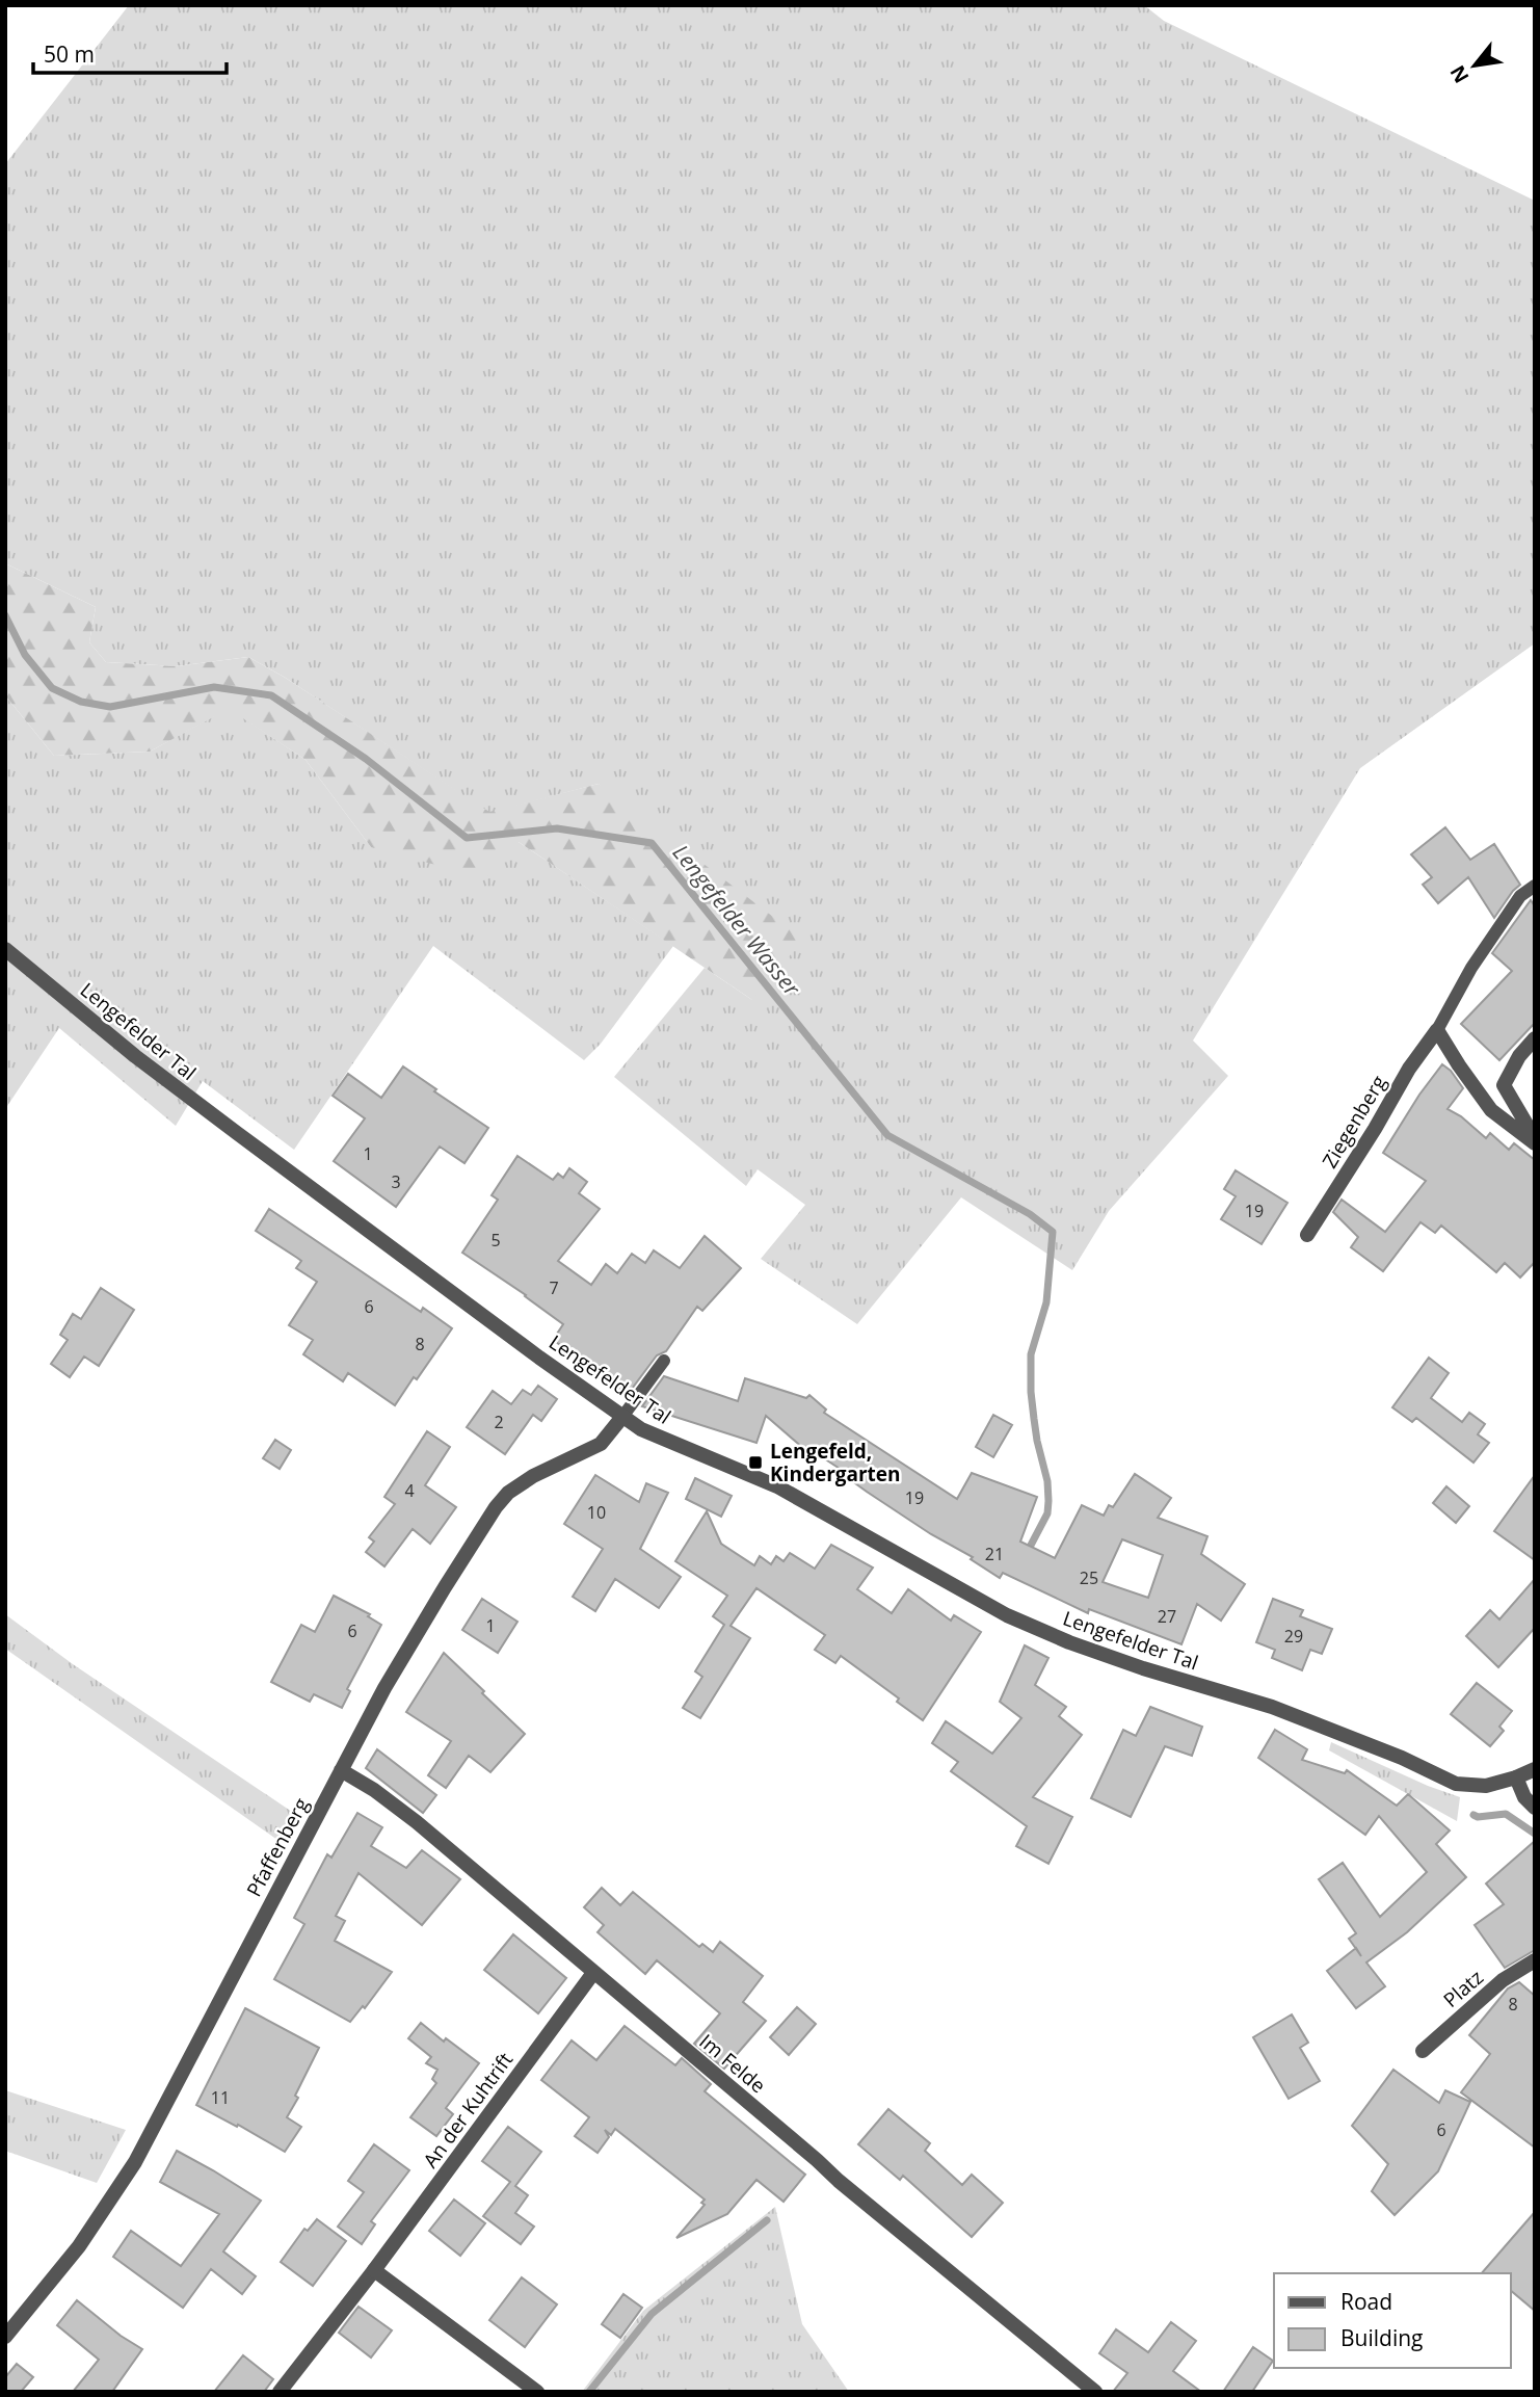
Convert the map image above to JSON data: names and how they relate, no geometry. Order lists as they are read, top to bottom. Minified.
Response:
{"streets":{"street":["Lengefelder Tal","Ziegenberg","Pfaffenberg","Platz","Im Felde","An der Kuhtrift"]},"crossings":[["Lengefelder Tal","Pfaffenberg"],["Pfaffenberg","Im Felde"],["Im Felde","An der Kuhtrift"]],"water":["Lengefelder Wasser"],"places":{"transit":["Lengefeld, Kindergarten"]},"house_numbers":["1","3","19","5","7","6","8","2","4","19","10","21","25","27","1","6","29","8","11","6"],"legend":["Road","Building"],"scale_bar":"50 m","north":"bottom left"}
